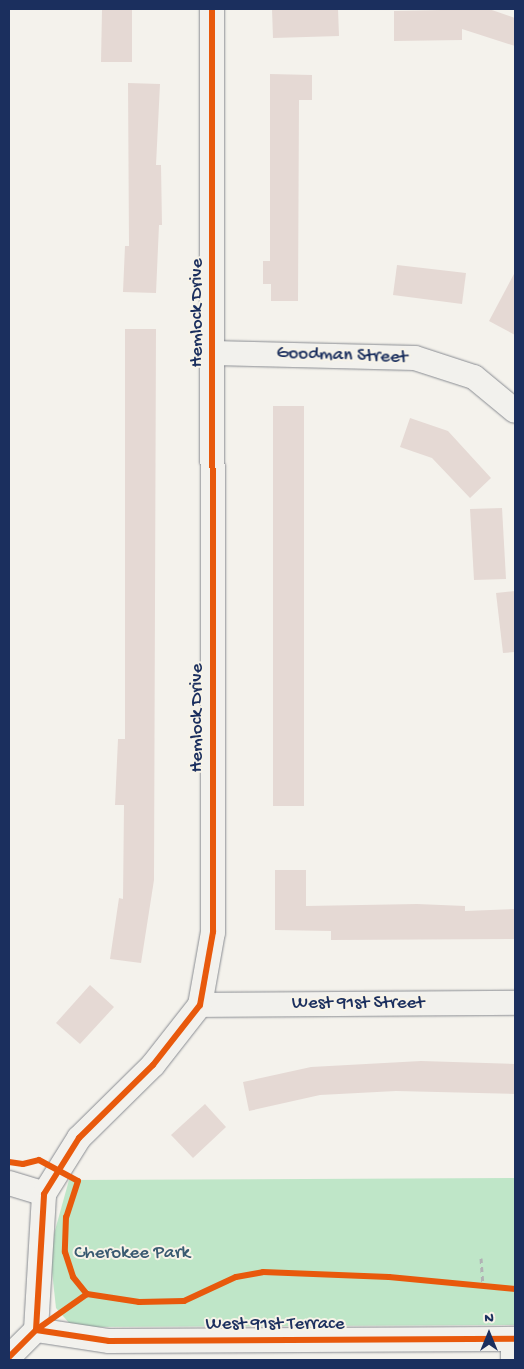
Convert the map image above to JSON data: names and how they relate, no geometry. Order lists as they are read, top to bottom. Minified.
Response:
{"streets":{"street":["Hemlock Drive","Goodman Street","West 91st Street","West 91st Terrace"]},"crossings":[["Hemlock Drive","Goodman Street"],["Hemlock Drive","West 91st Street"],["Hemlock Drive","West 91st Terrace"]],"parks":["Cherokee Park"],"north":"top"}
